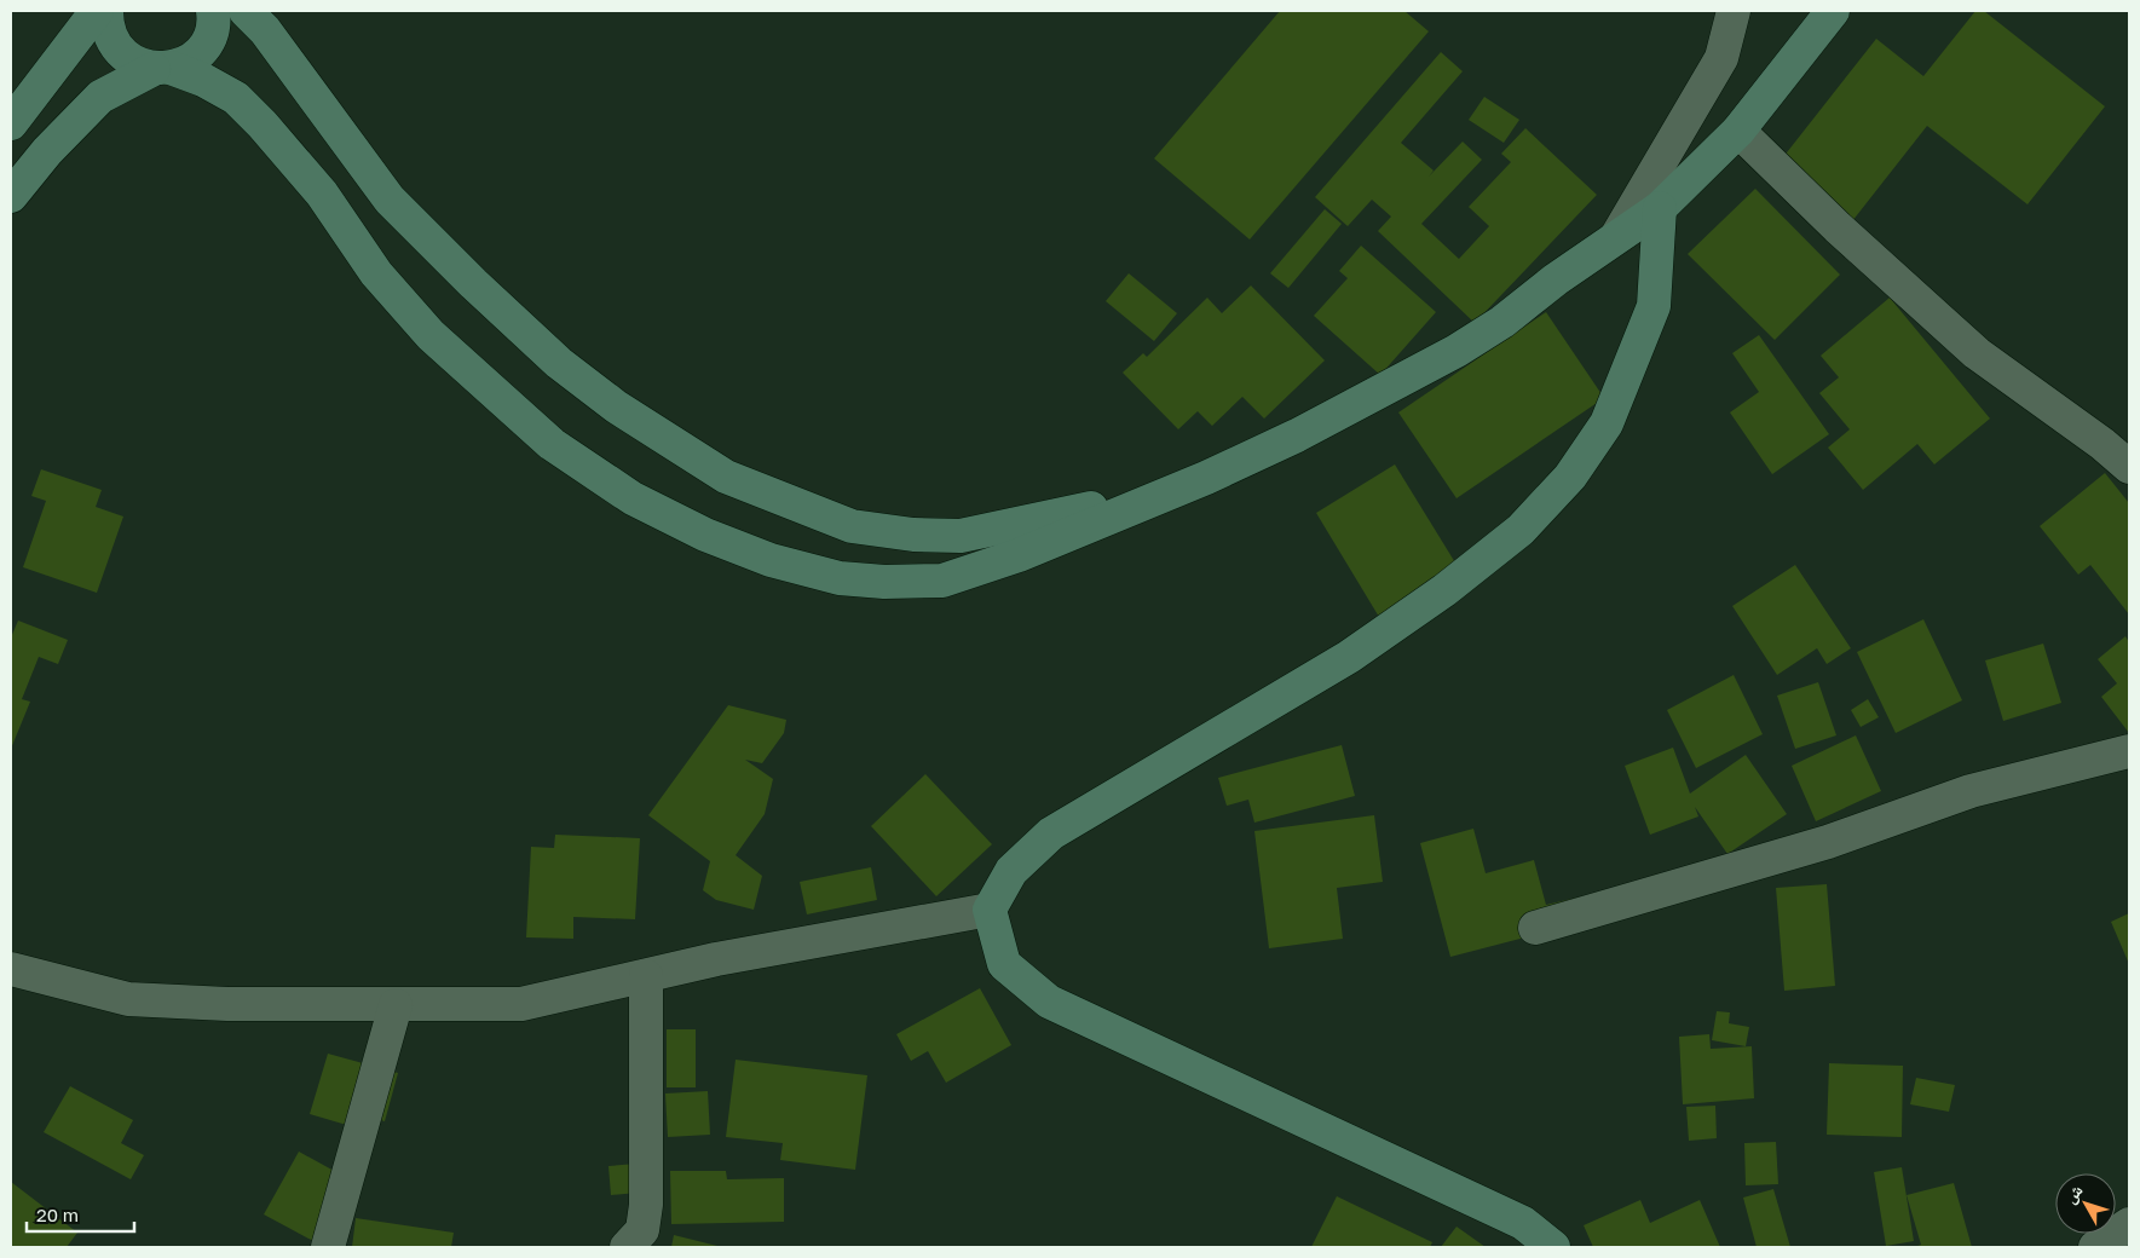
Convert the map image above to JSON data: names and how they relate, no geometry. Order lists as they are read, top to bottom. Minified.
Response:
{"scale_bar":"20 m","north":"top left"}
